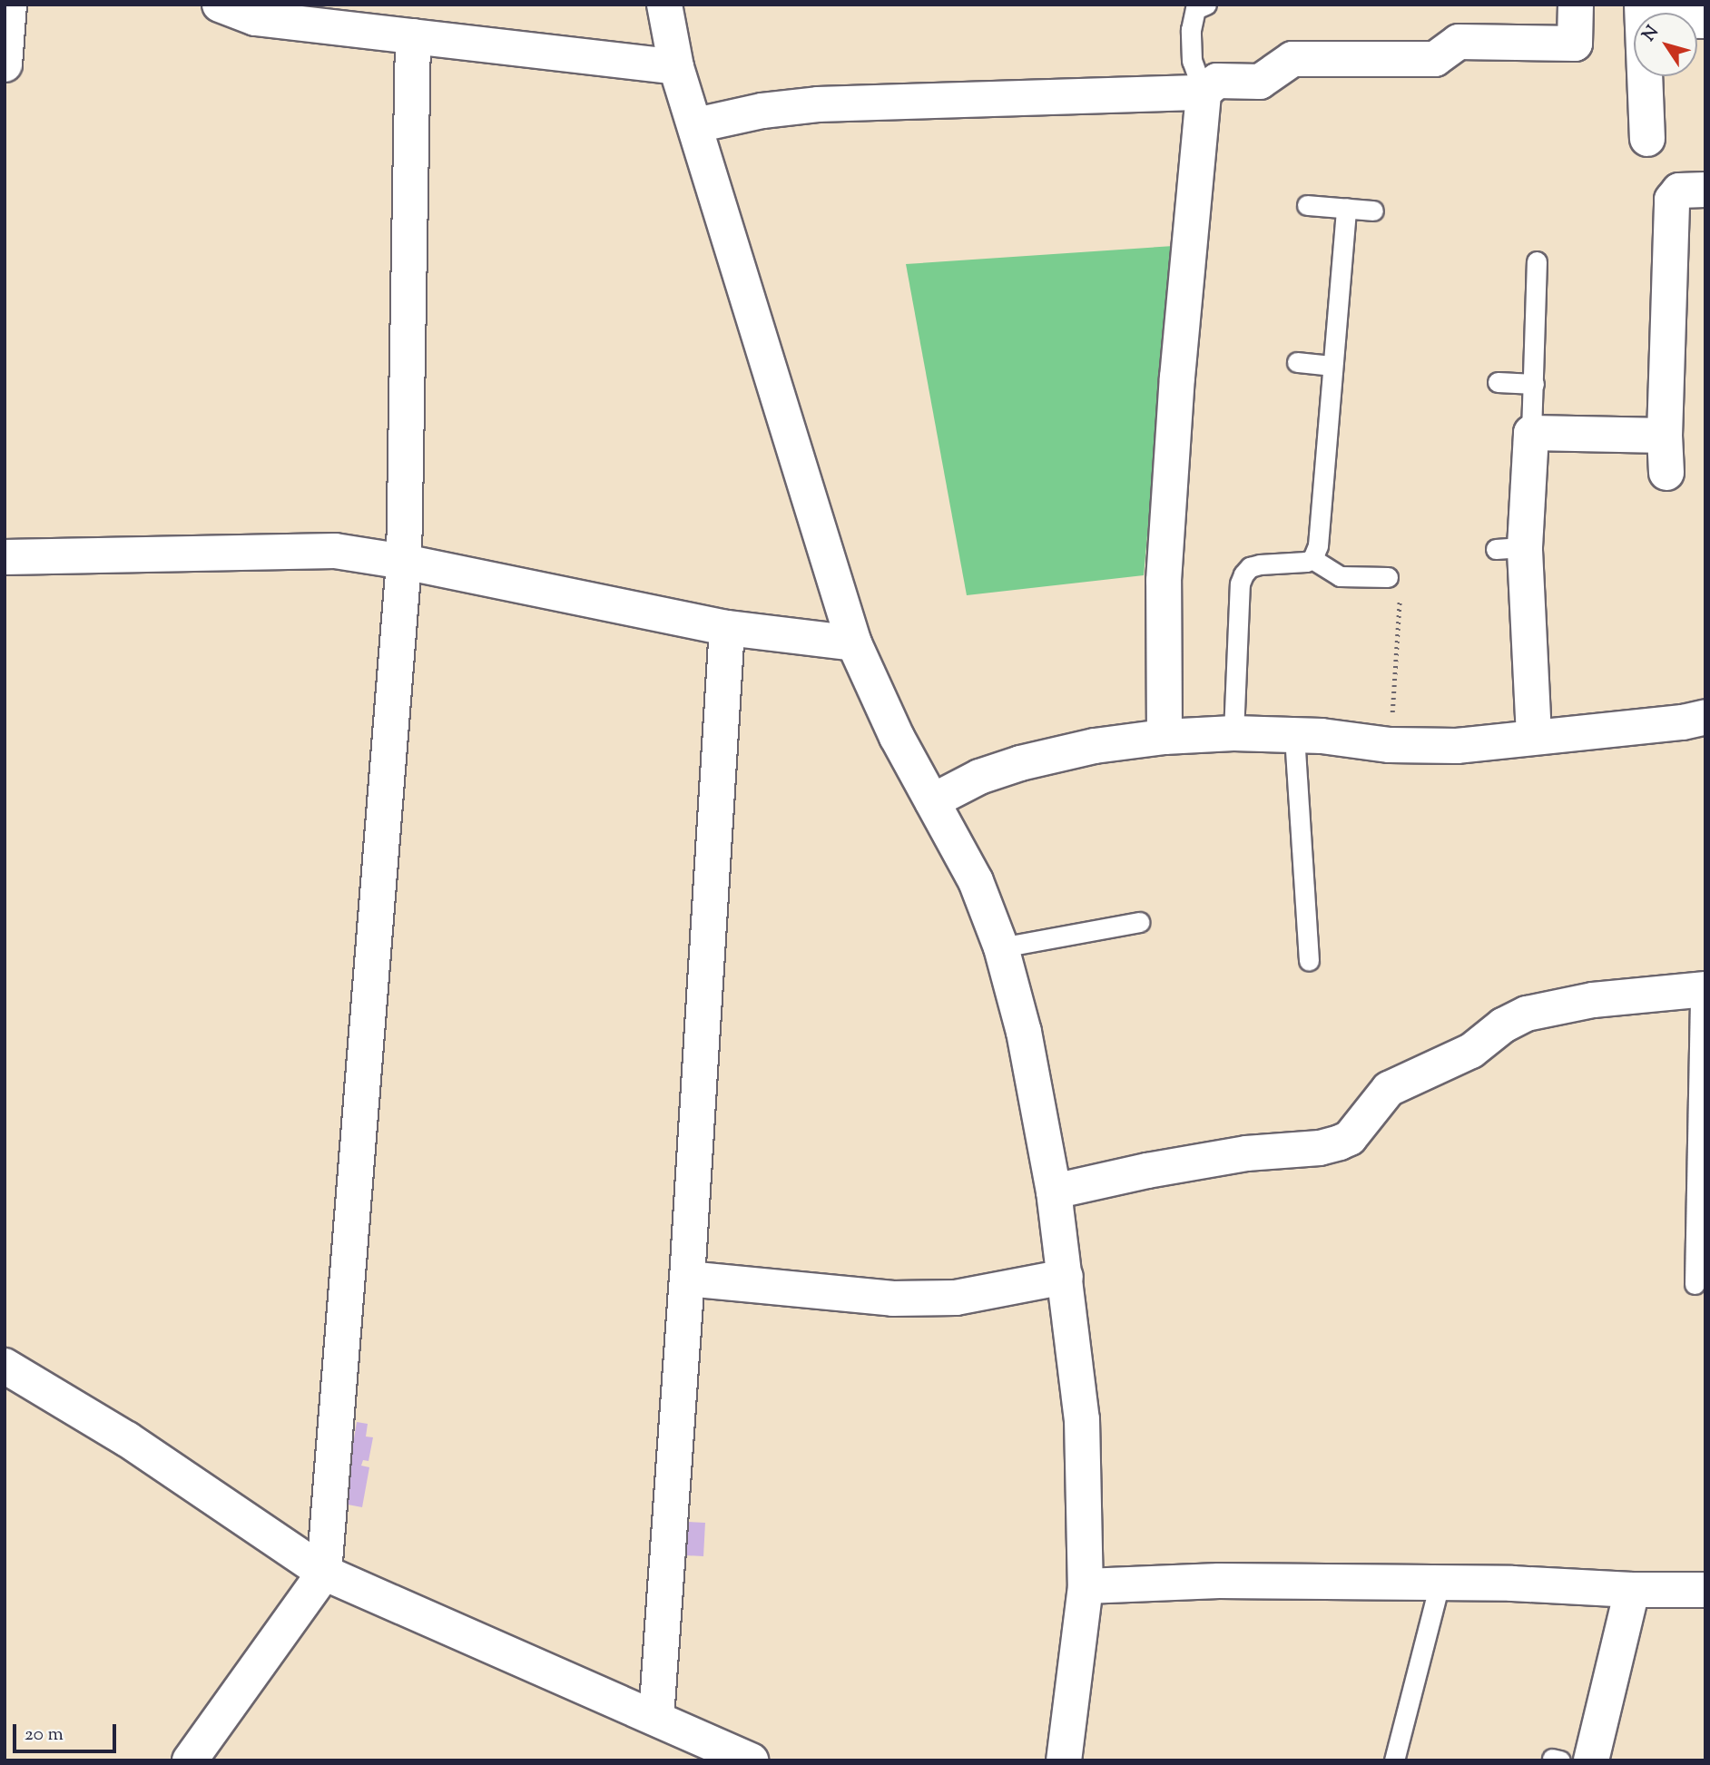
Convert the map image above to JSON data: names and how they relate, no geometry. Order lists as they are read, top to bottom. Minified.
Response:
{"scale_bar":"20 m","north":"top left"}
